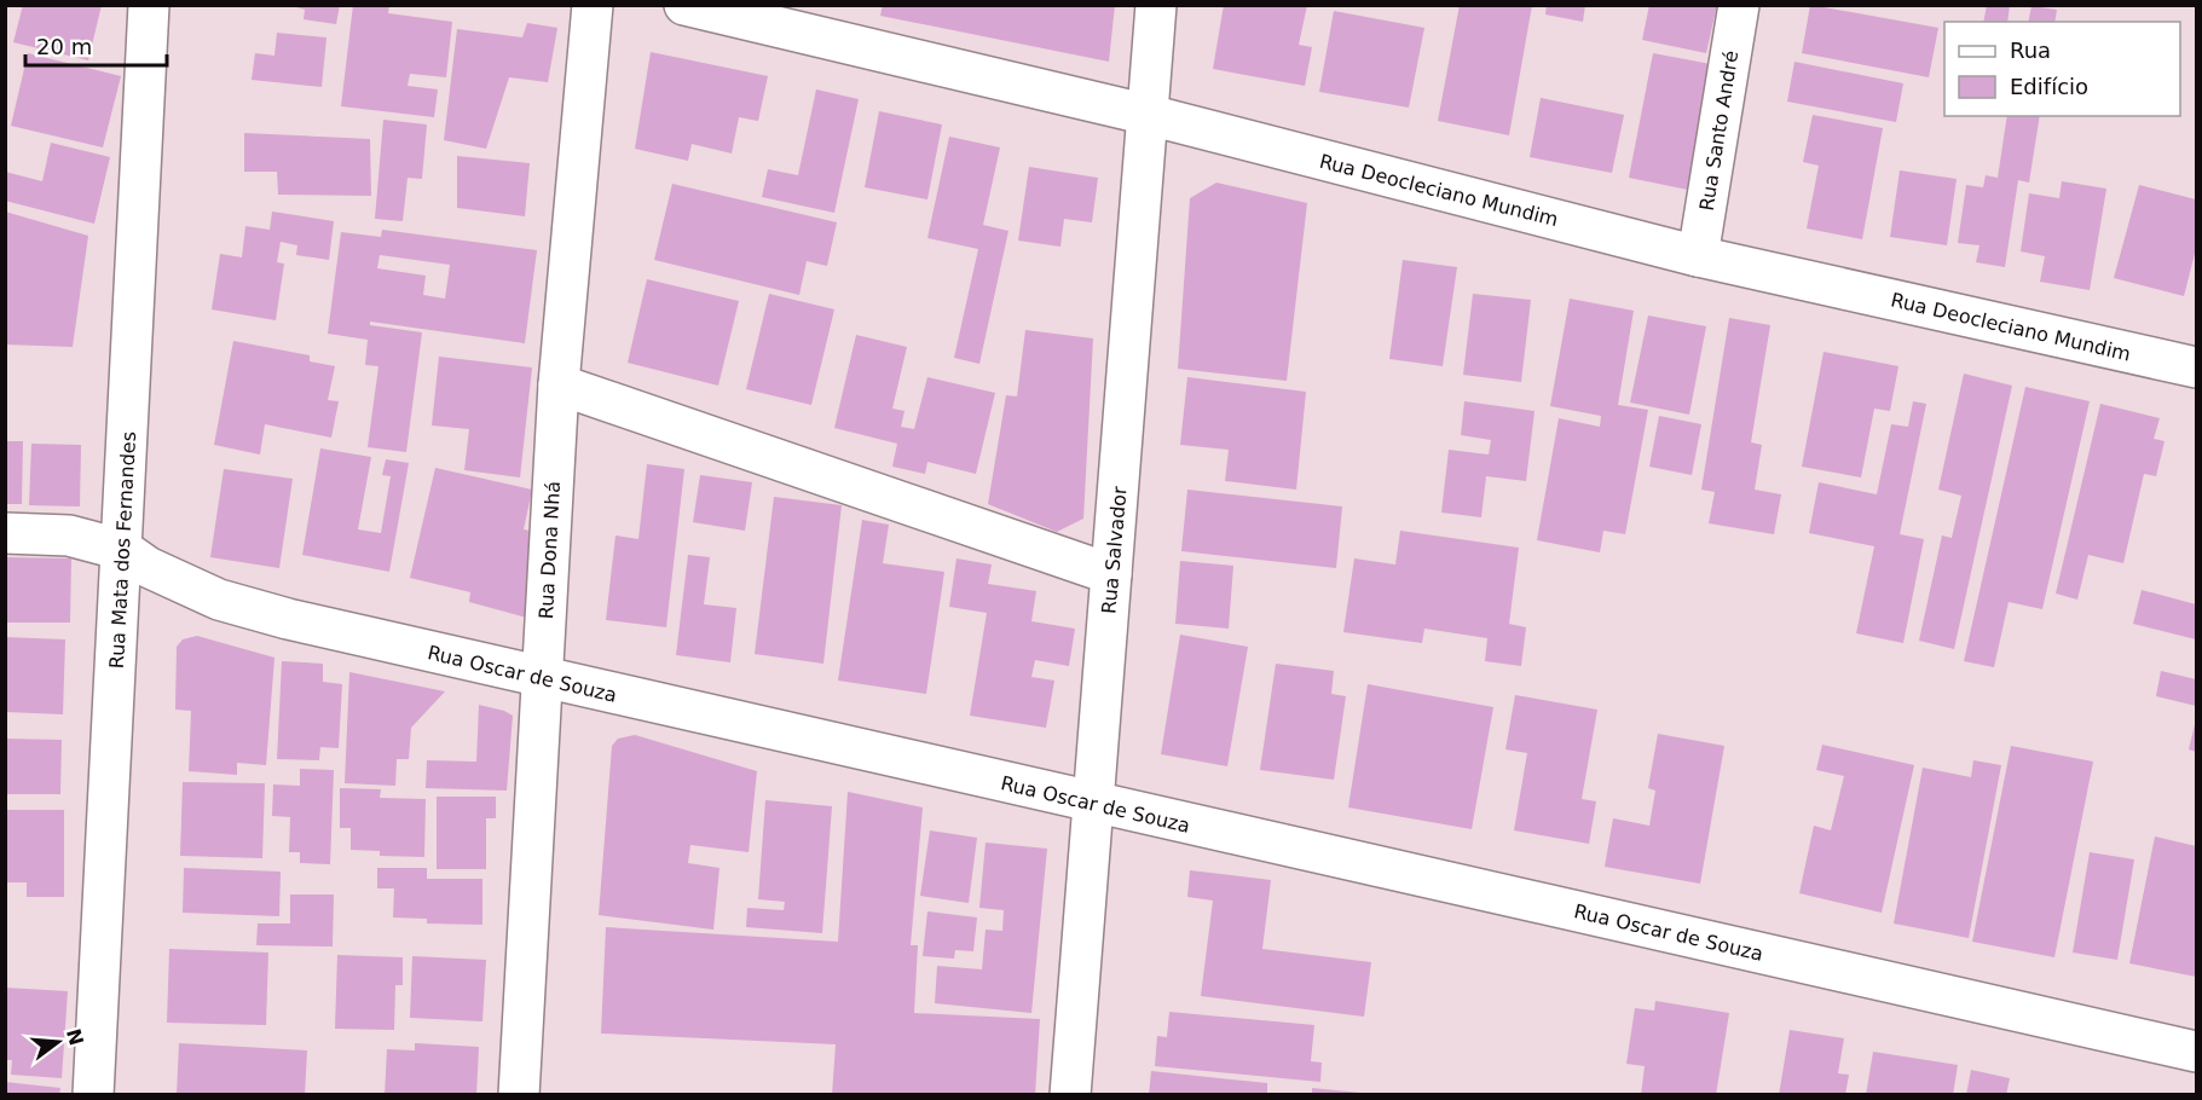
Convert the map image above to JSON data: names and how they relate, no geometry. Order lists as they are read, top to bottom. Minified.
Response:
{"streets":{"street":["Rua Santo André","Rua Deocleciano Mundim","Rua Mata dos Fernandes","Rua Dona Nhá","Rua Salvador","Rua Oscar de Souza"]},"crossings":[["Rua Santo André","Rua Deocleciano Mundim"],["Rua Deocleciano Mundim","Rua Salvador"],["Rua Mata dos Fernandes","Rua Oscar de Souza"],["Rua Dona Nhá","Rua Oscar de Souza"],["Rua Salvador","Rua Oscar de Souza"]],"legend":["Rua","Edifício"],"scale_bar":"20 m","north":"right"}
